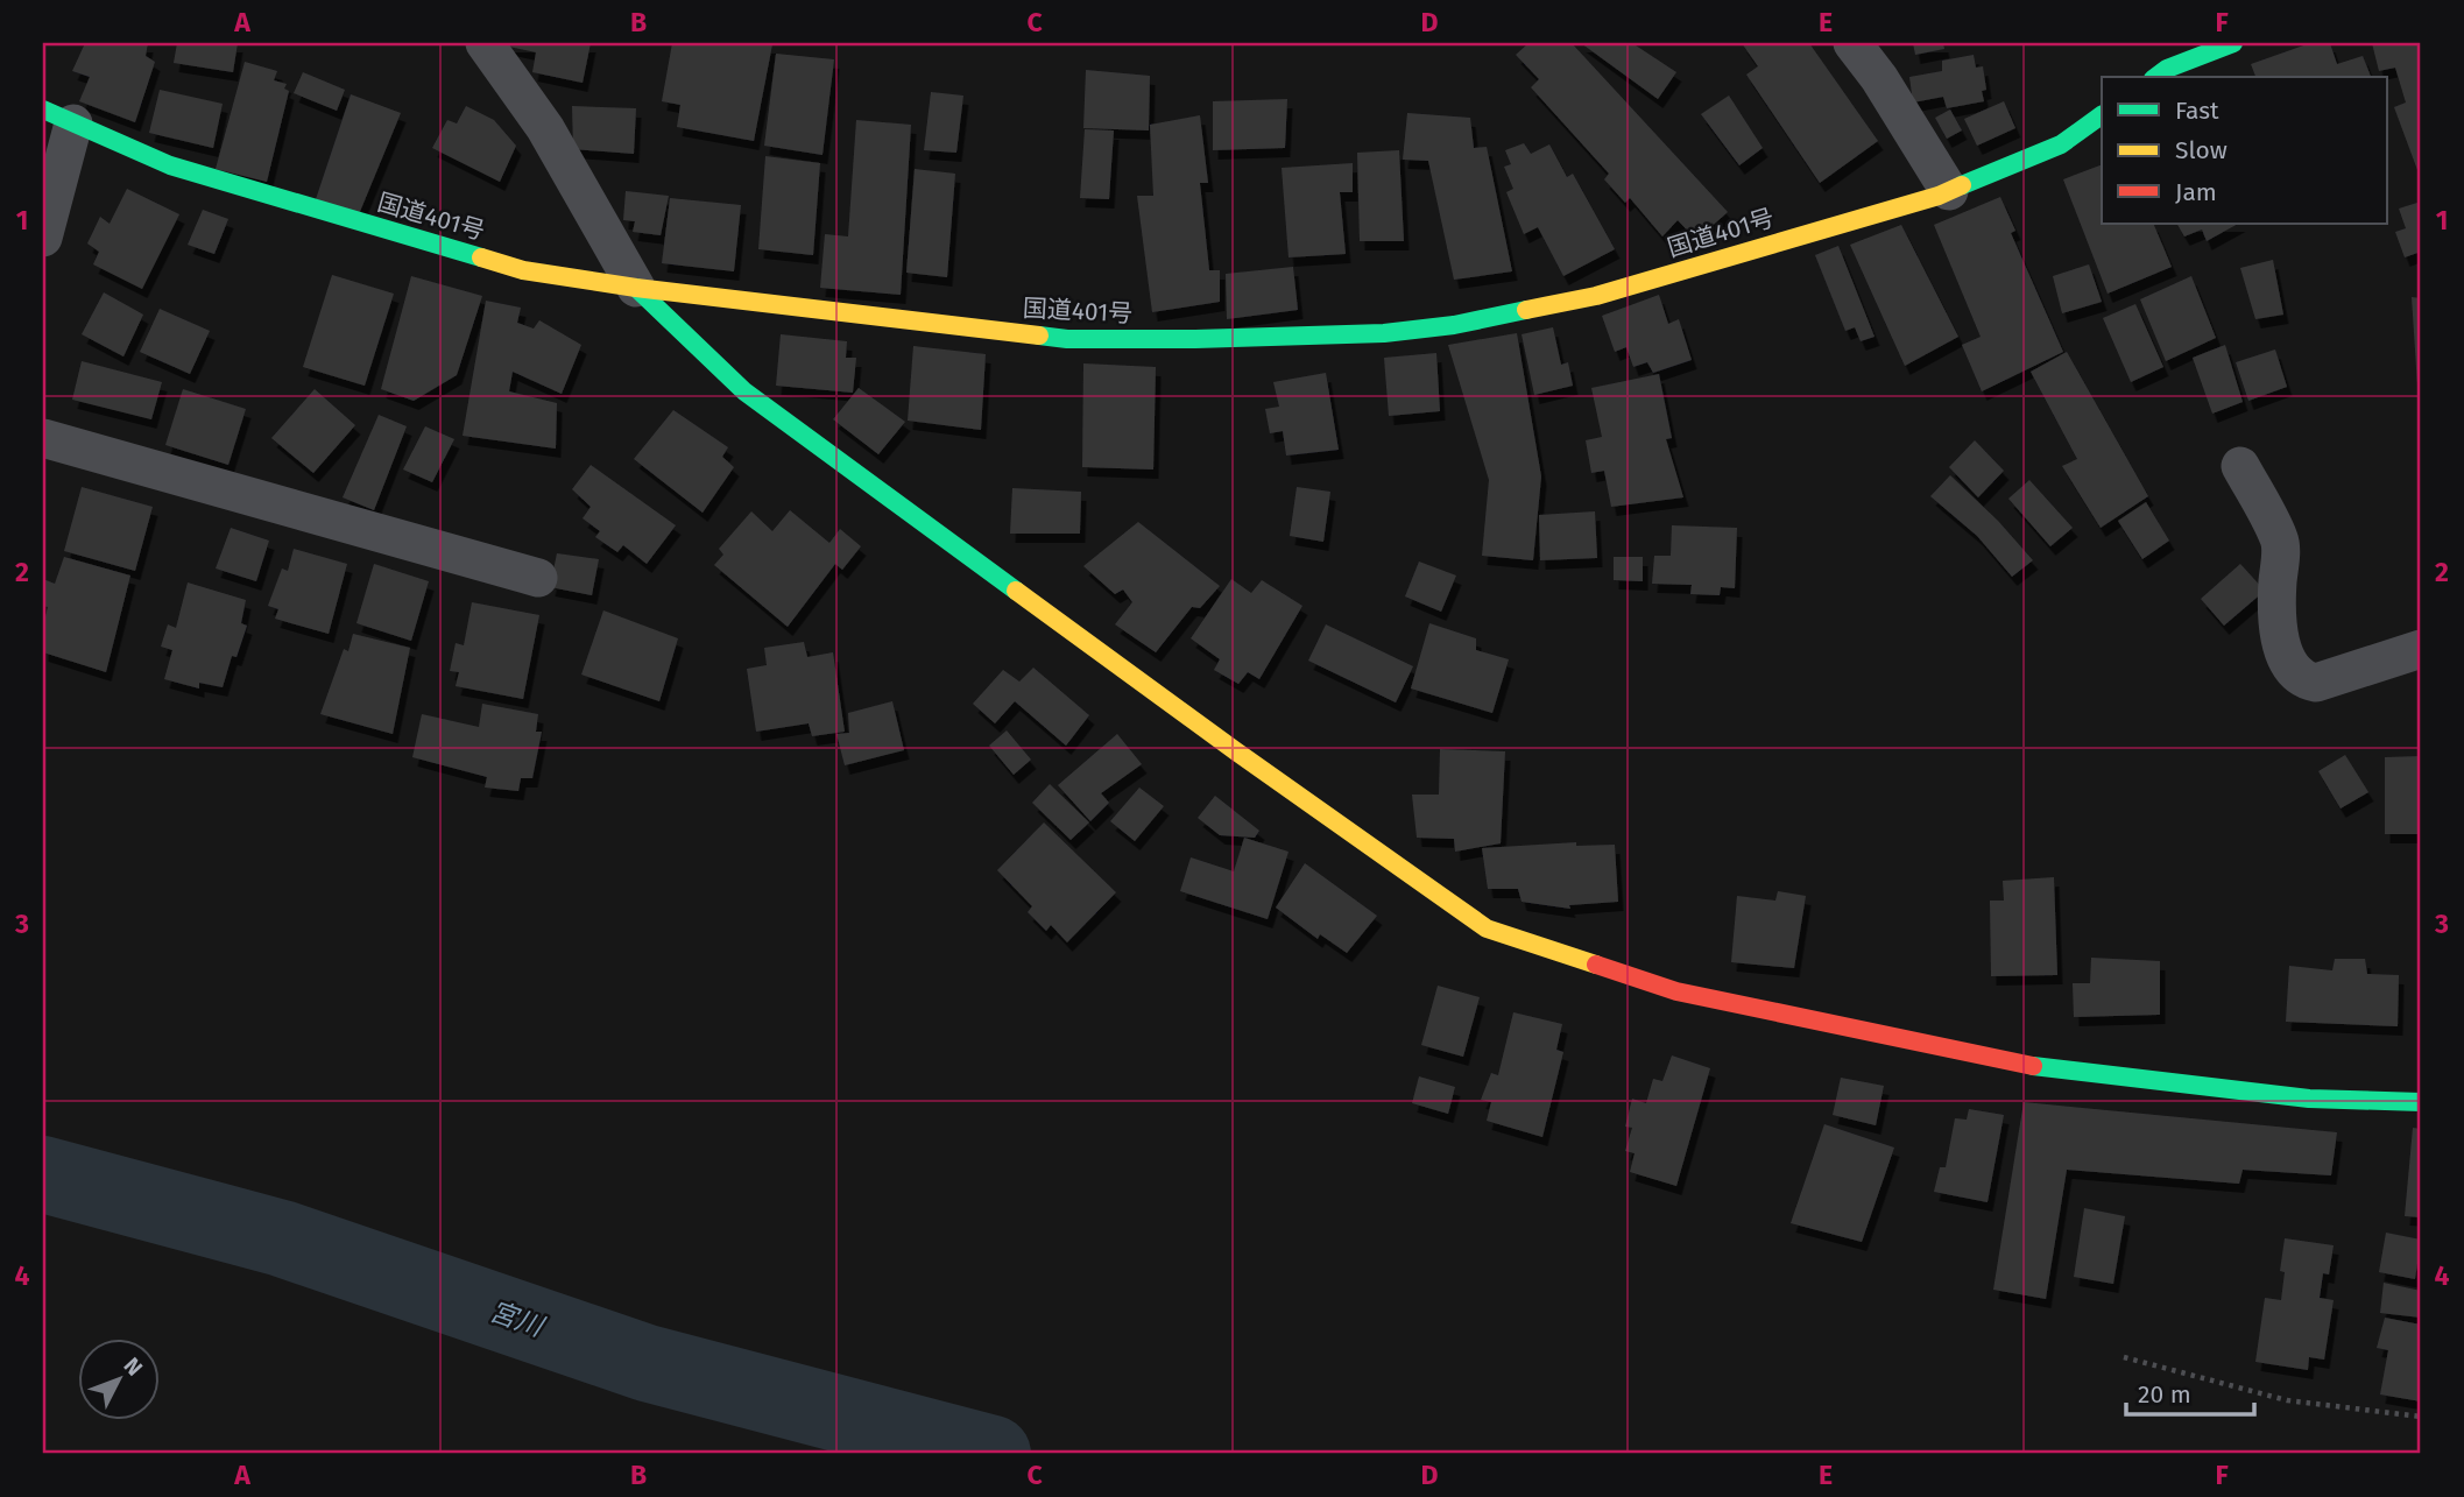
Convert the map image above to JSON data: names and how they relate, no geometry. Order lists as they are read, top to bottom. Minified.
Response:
{"streets":{"main road":["国道401号"]},"water":["宮川"],"legend":["Fast","Slow","Jam"],"scale_bar":"20 m","north":"top right","grid":{"columns":["A","B","C","D","E","F"],"rows":["1","2","3","4"]}}
